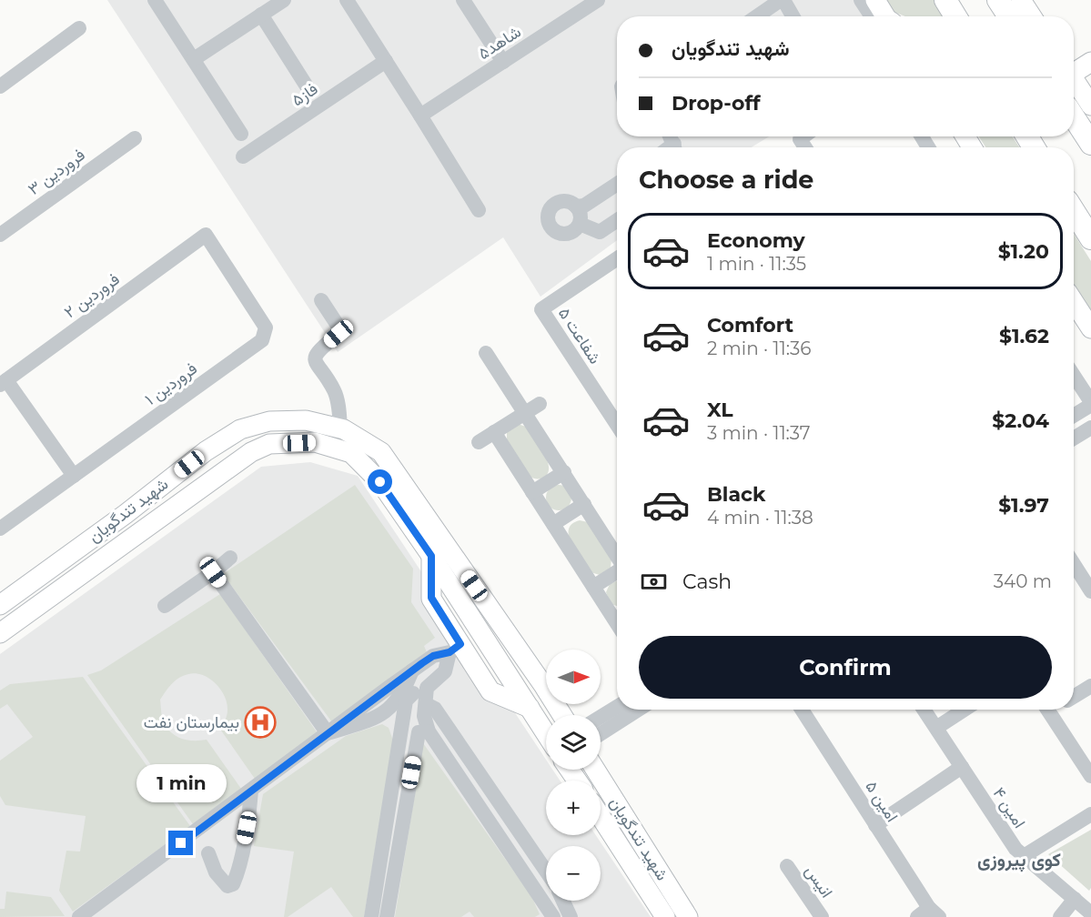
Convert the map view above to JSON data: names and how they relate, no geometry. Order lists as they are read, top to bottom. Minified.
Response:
{"streets":{"main road":["شهید تندگویان"],"street":["شاهد۵","فاز۵","فروردین ۳","فروردین ۲","شفاعت ۵","فروردین ۱","امین ۵","امین ۴","انیس"]},"crossings":[["فروردین ۲","فروردین ۱"]],"districts":["کوی پیروزی"],"places":{"hospital":["بیمارستان نفت"]},"north":"right","page":{"banner":["شهید تندگویان","Drop-off"],"heading":"Choose a ride","list":[{"name":"Economy","note":"1 min · 11:35","value":"$1.20"},{"name":"Comfort","note":"2 min · 11:36","value":"$1.62"},{"name":"XL","note":"3 min · 11:37","value":"$2.04"},{"name":"Black","note":"4 min · 11:38","value":"$1.97"}],"pay":["Cash","340 m"],"buttons":"Confirm","map_buttons":["+","−"],"bubble":"1 min"}}
